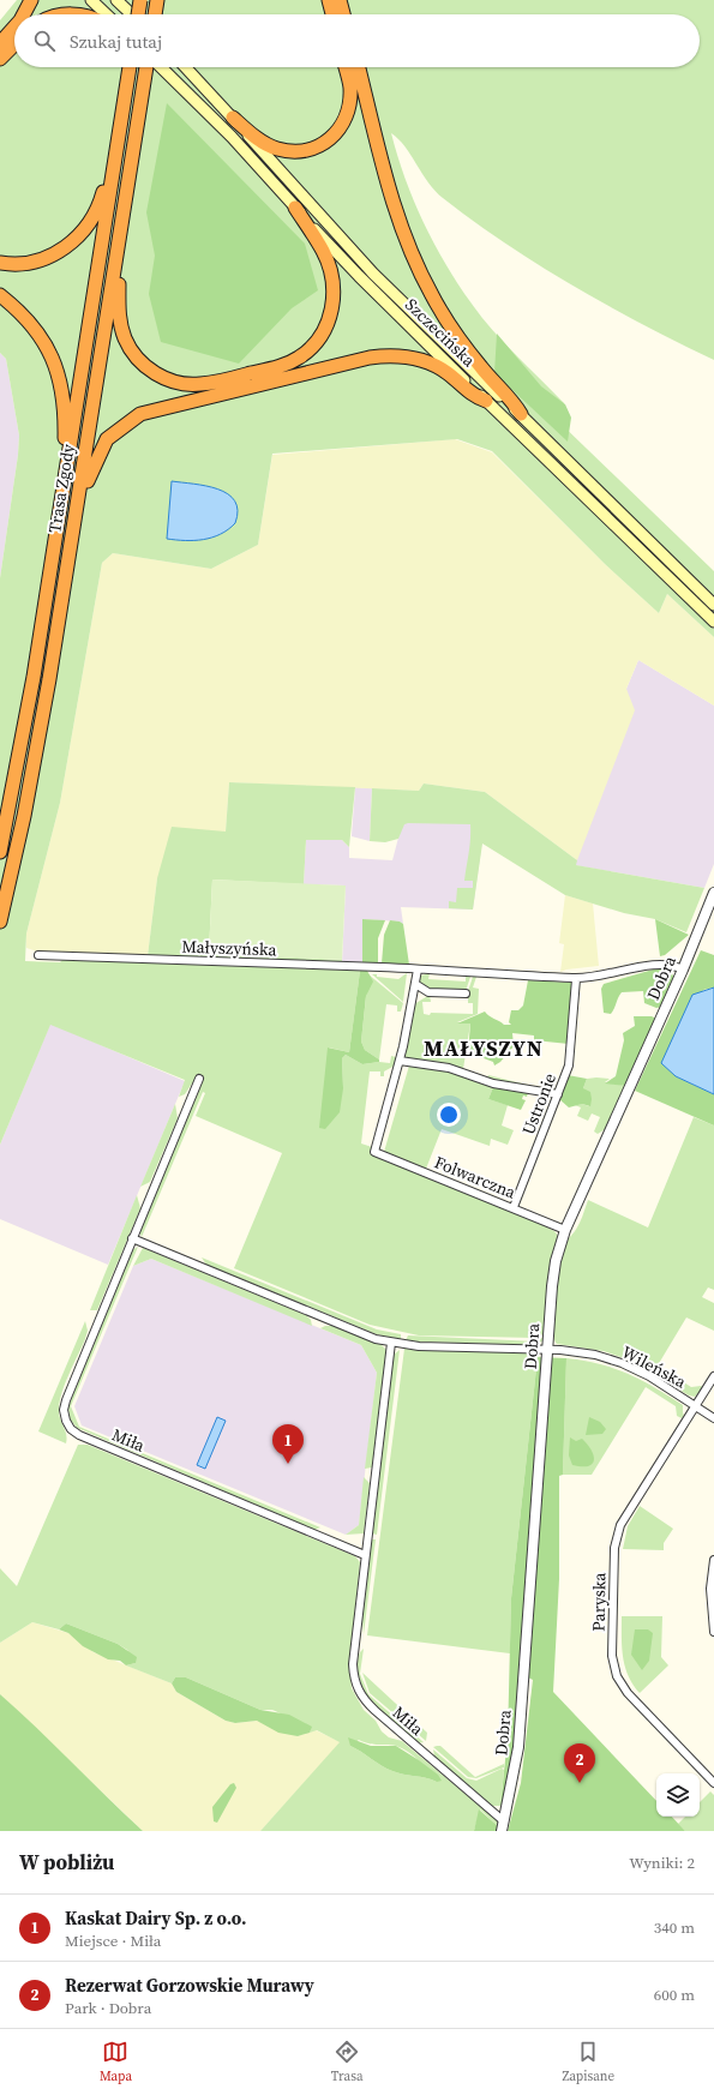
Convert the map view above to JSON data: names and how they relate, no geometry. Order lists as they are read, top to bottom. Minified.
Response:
{"streets":{"highway":["Trasa Zgody"],"main road":["Szczecińska"],"street":["Małyszyńska","Dobra","Ustronie","Folwarczna","Wileńska","Miła","Paryska"]},"crossings":[["Małyszyńska","Dobra"],["Małyszyńska","Ustronie"],["Dobra","Folwarczna"],["Dobra","Wileńska"],["Dobra","Miła"],["Ustronie","Folwarczna"],["Wileńska","Paryska"]],"districts":["MAŁYSZYN"],"page":{"search":"Szukaj tutaj","pins":["1","2"],"heading":["W pobliżu","Wyniki: 2"],"list":[{"mark":"1","name":"Kaskat Dairy Sp. z o.o.","note":"Miejsce · Miła","value":"340 m"},{"mark":"2","name":"Rezerwat Gorzowskie Murawy","note":"Park · Dobra","value":"600 m"}],"nav":["Mapa","Trasa","Zapisane"]}}
